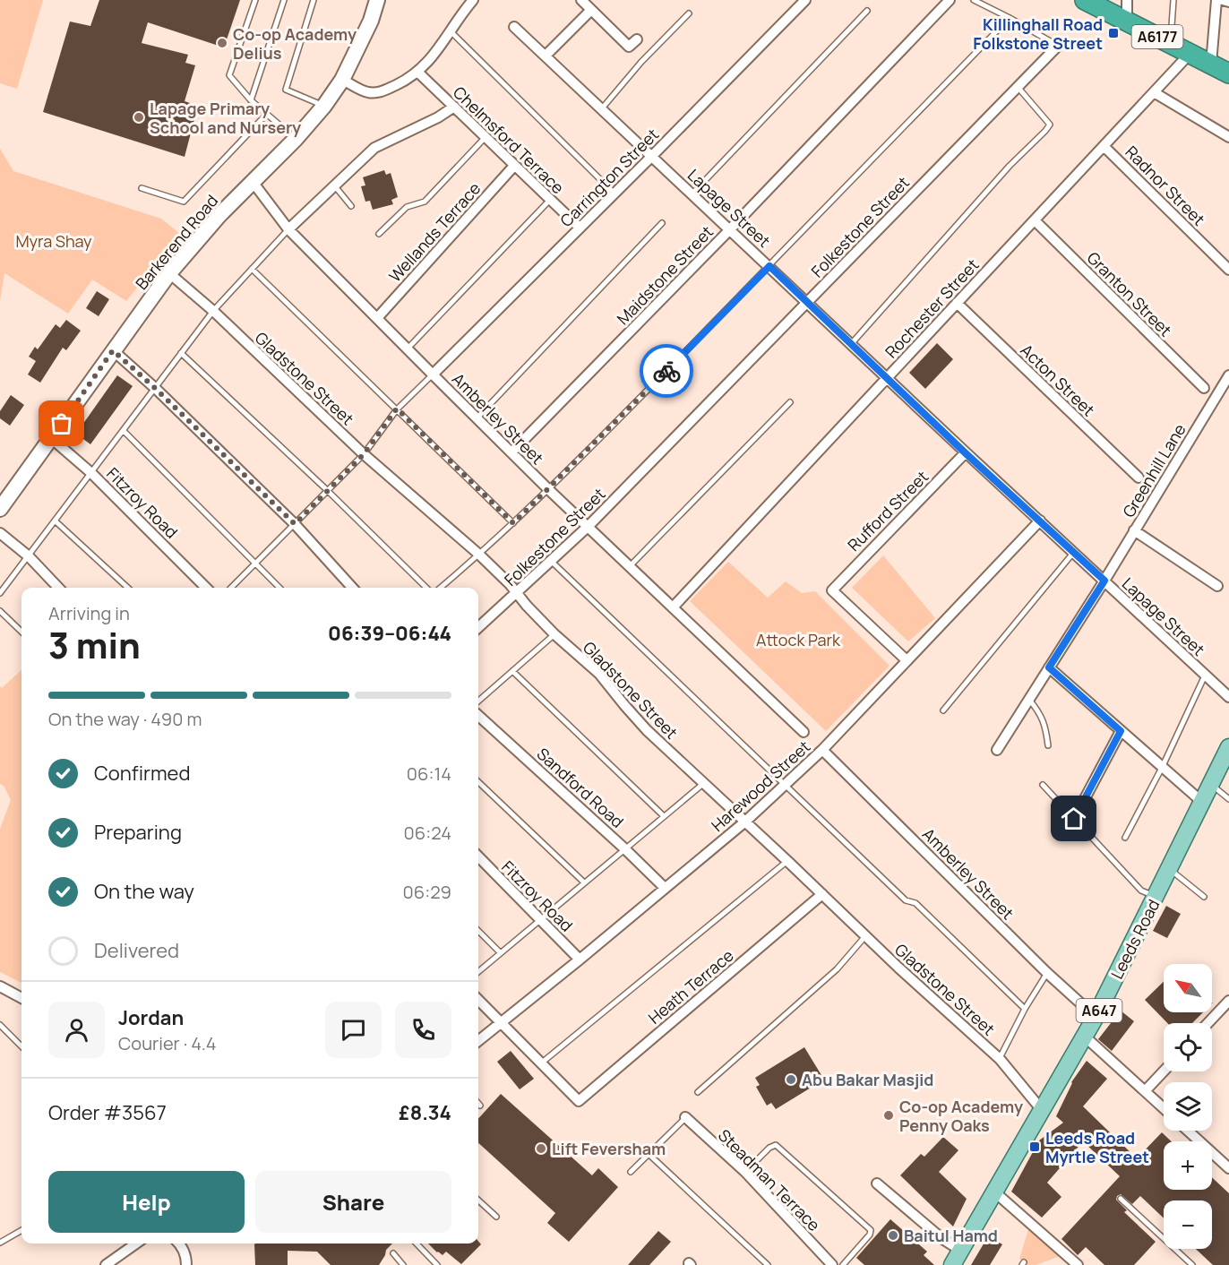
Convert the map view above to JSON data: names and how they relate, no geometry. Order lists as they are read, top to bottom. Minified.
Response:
{"streets":{"highway":["A6177"],"main road":["Barkerend Road","Leeds Road","A647"],"street":["Chelmsford Terrace","Carrington Street","Radnor Street","Lapage Street","Folkestone Street","Wellands Terrace","Maidstone Street","Granton Street","Rochester Street","Gladstone Street","Acton Street","Amberley Street","Greenhill Lane","Fitzroy Road","Rufford Street","Harewood Street","Sandford Road","Heath Terrace","Steadman Terrace"]},"crossings":[["A6177","Rochester Street"],["Chelmsford Terrace","Carrington Street"],["Chelmsford Terrace","Wellands Terrace"],["Carrington Street","Lapage Street"],["Carrington Street","Amberley Street"],["Radnor Street","Rochester Street"],["Lapage Street","Folkestone Street"],["Lapage Street","Maidstone Street"],["Lapage Street","Rochester Street"],["Lapage Street","Greenhill Lane"],["Lapage Street","Rufford Street"],["Lapage Street","Harewood Street"],["Folkestone Street","Gladstone Street"],["Folkestone Street","Amberley Street"],["Wellands Terrace","Amberley Street"],["Barkerend Road","Gladstone Street"],["Barkerend Road","Amberley Street"],["Barkerend Road","Fitzroy Road"],["Maidstone Street","Amberley Street"],["Granton Street","Rochester Street"],["Rochester Street","Acton Street"],["Rochester Street","Amberley Street"],["Gladstone Street","Harewood Street"],["Gladstone Street","Leeds Road"],["Gladstone Street","Heath Terrace"],["Amberley Street","Harewood Street"],["Amberley Street","Leeds Road"],["Fitzroy Road","Harewood Street"],["Rufford Street","Harewood Street"],["Harewood Street","Sandford Road"]],"parks":["Myra Shay","Attock Park"],"places":{"transit":["Killinghall Road Folkstone Street","Leeds Road Myrtle Street"],"other":["Co-op Academy Delius","Lapage Primary School and Nursery","Abu Bakar Masjid","Co-op Academy Penny Oaks","Lift Feversham","Baitul Hamd"]},"north":"top left","page":{"heading":["3 min","Arriving in","06:39–06:44"],"panel":["Jordan","Courier · 4.4","Order #3567","£8.34"],"bar":"On the way · 490 m","list":[["Confirmed","06:14"],["Preparing","06:24"],["On the way","06:29"],"Delivered"],"map_buttons":["+","−"],"buttons":["Help","Share"]}}
